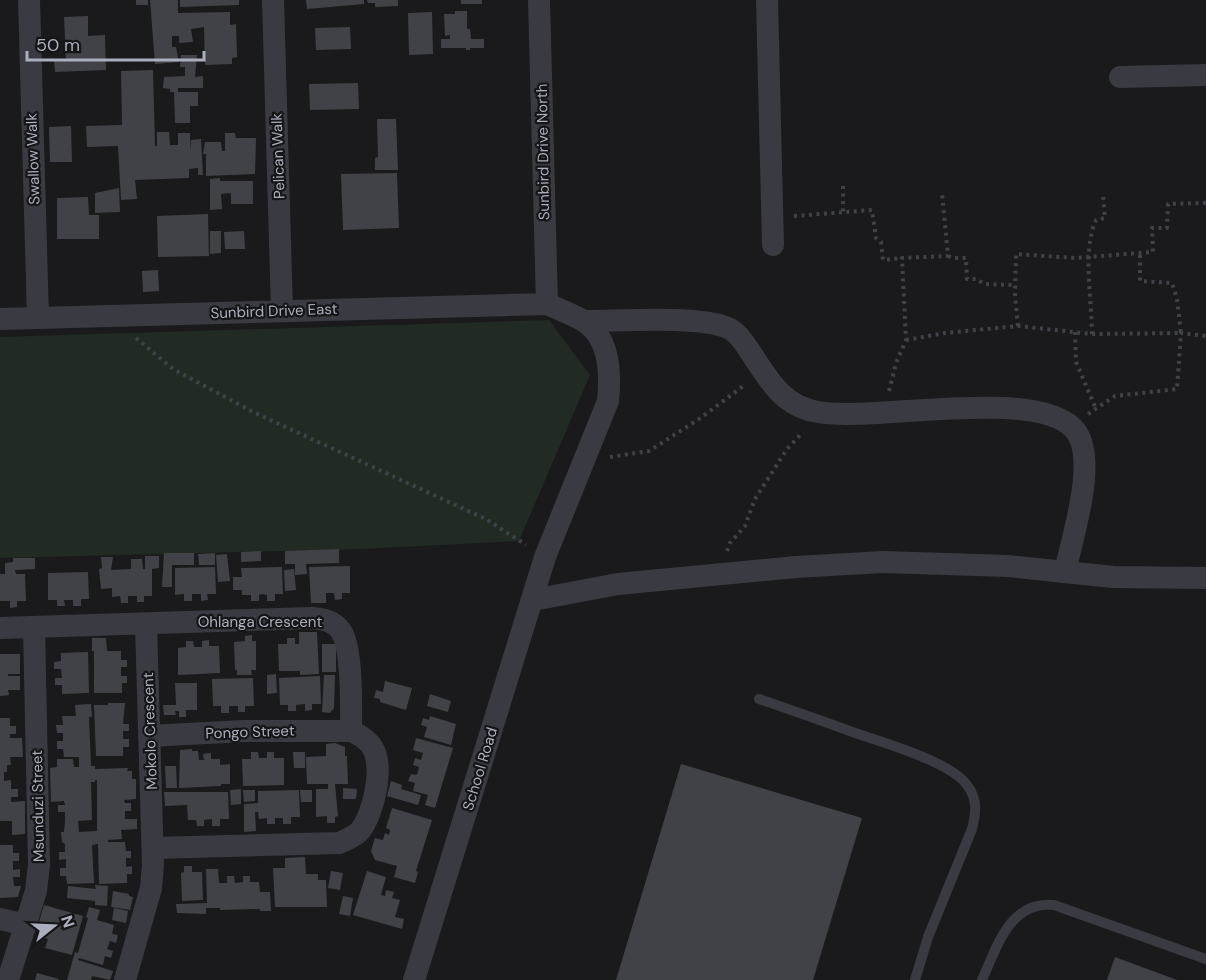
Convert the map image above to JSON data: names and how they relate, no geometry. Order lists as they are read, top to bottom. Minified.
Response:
{"streets":{"street":["Sunbird Drive North","Pelican Walk","Swallow Walk","Sunbird Drive East","Ohlanga Crescent","Mokolo Crescent","Pongo Street","School Road","Msunduzi Street"]},"crossings":[["Sunbird Drive North","Sunbird Drive East"],["Pelican Walk","Sunbird Drive East"],["Swallow Walk","Sunbird Drive East"],["Ohlanga Crescent","Mokolo Crescent"],["Ohlanga Crescent","Pongo Street"],["Mokolo Crescent","Pongo Street"]],"scale_bar":"50 m","north":"right"}
